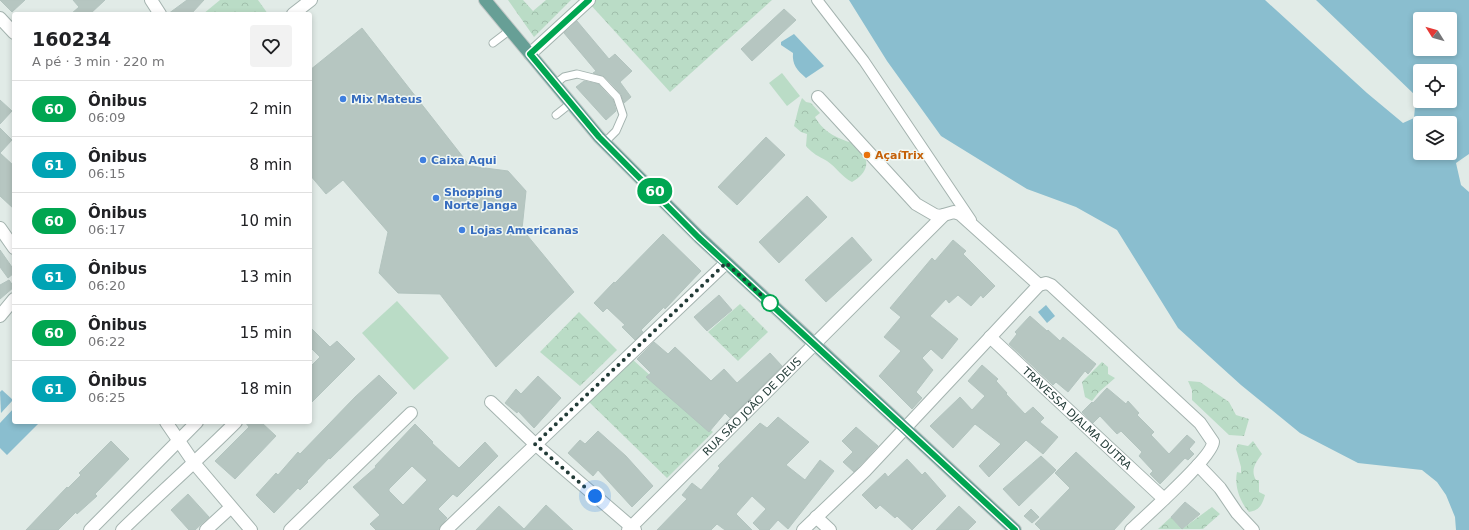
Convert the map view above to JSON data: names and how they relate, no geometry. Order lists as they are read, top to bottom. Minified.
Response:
{"streets":{"street":["RUA SÃO JOÃO DE DEUS","TRAVESSA DJALMA DUTRA"]},"places":["Mix Mateus","AçaíTrix","Caixa Aqui","Shopping Norte Janga","Lojas Americanas"],"lines":["bus line 60"],"north":"top left","page":{"on_map":"60","heading":["160234","A pé · 3 min · 220 m"],"list":[{"mark":"60","name":"Ônibus","note":"06:09","value":"2 min"},{"mark":"61","name":"Ônibus","note":"06:15","value":"8 min"},{"mark":"60","name":"Ônibus","note":"06:17","value":"10 min"},{"mark":"61","name":"Ônibus","note":"06:20","value":"13 min"},{"mark":"60","name":"Ônibus","note":"06:22","value":"15 min"},{"mark":"61","name":"Ônibus","note":"06:25","value":"18 min"}]}}
